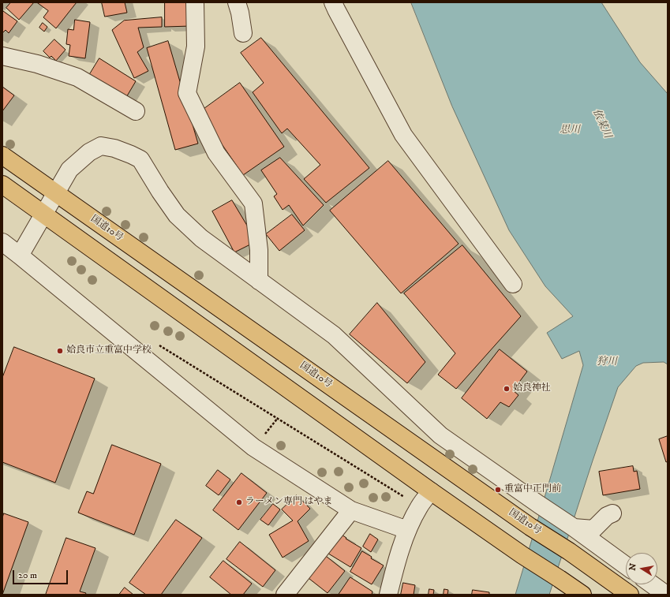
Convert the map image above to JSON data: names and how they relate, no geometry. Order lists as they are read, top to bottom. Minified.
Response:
{"streets":{"highway":["国道10号"]},"water":["依某川","思川","狩川"],"places":["姶良市立重富中学校","姶良神社","重富中正門前","ラーメン専門 はやま"],"scale_bar":"20 m","north":"left"}
